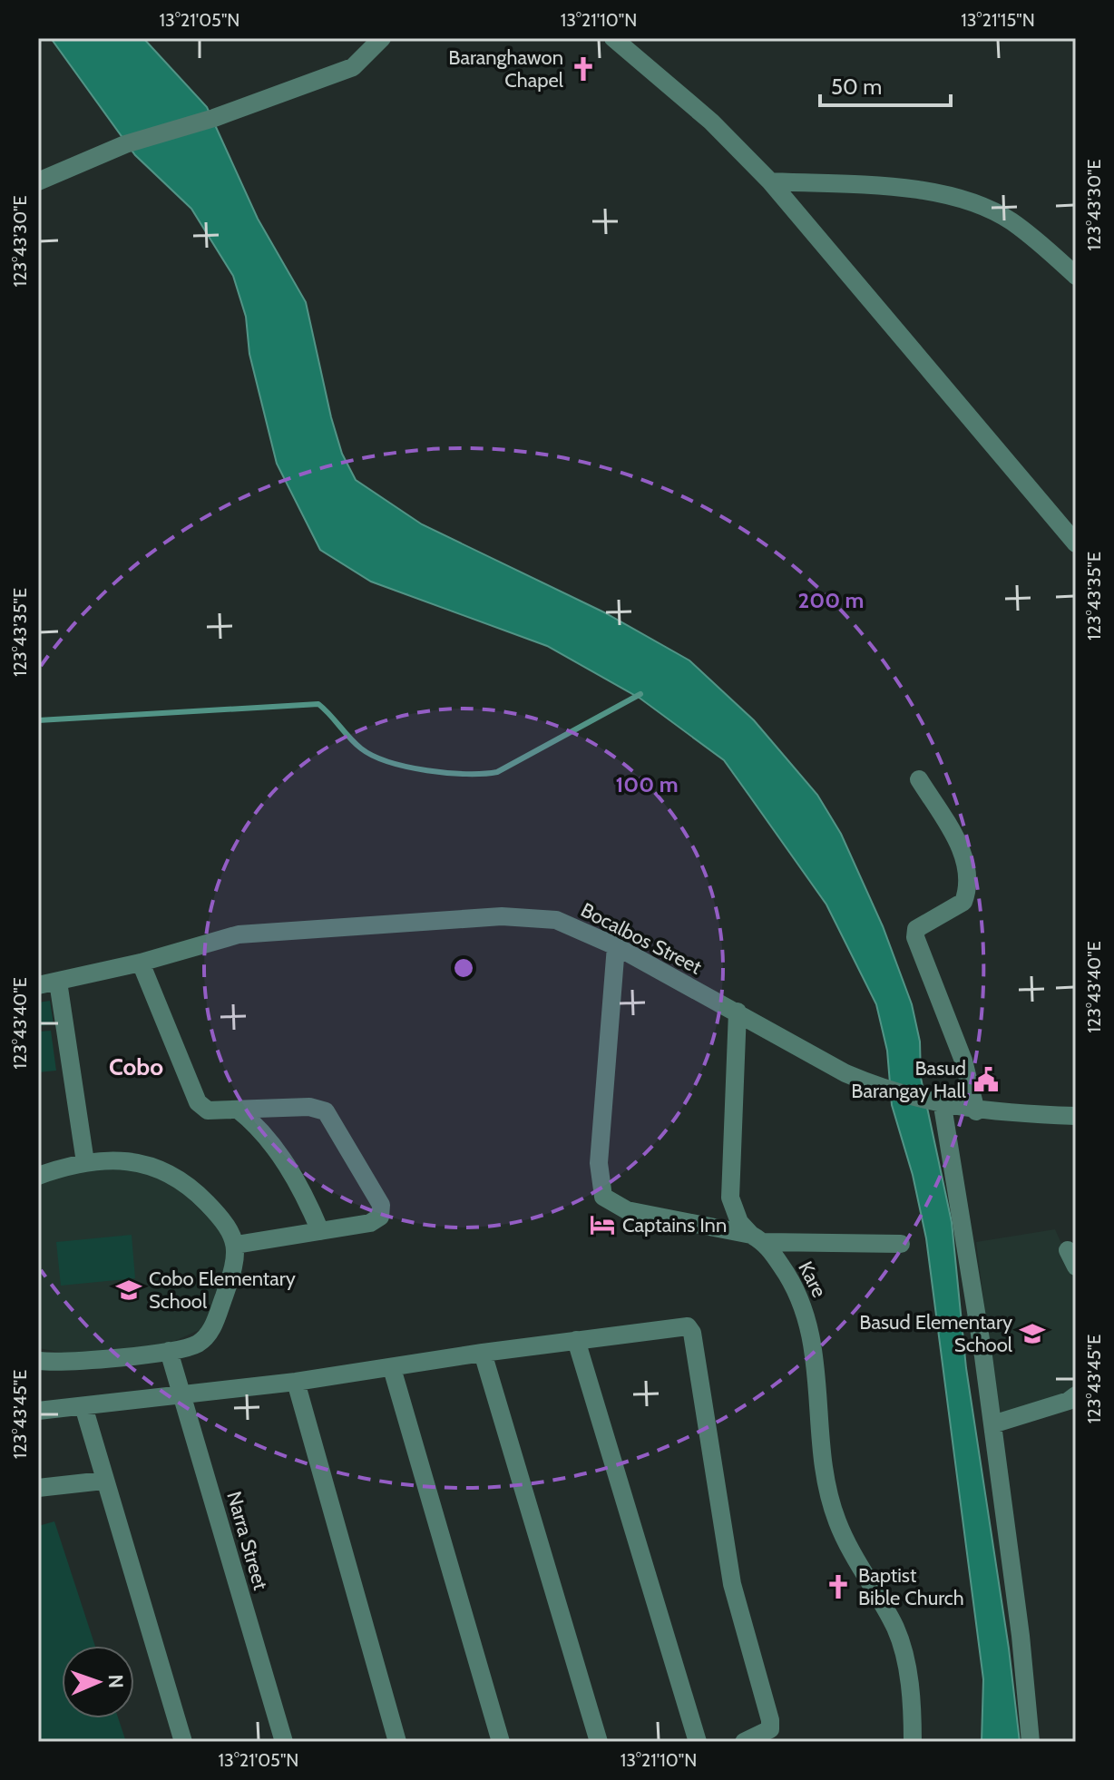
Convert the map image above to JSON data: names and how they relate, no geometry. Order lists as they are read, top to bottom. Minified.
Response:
{"streets":{"street":["Bocalbos Street","Kare","Narra Street"]},"crossings":[["Bocalbos Street","Kare"]],"districts":["Cobo"],"places":{"church":["Baranghawon Chapel","Baptist Bible Church"],"public building":["Basud Barangay Hall"],"hotel":["Captains Inn"],"school or university":["Cobo Elementary School","Basud Elementary School"]},"scale_bar":"50 m","north":"right","coordinates":["13°21'05\"N","13°21'10\"N","13°21'15\"N","123°43'30\"E","123°43'35\"E","123°43'40\"E","123°43'45\"E"],"rings":["200 m","100 m"]}
